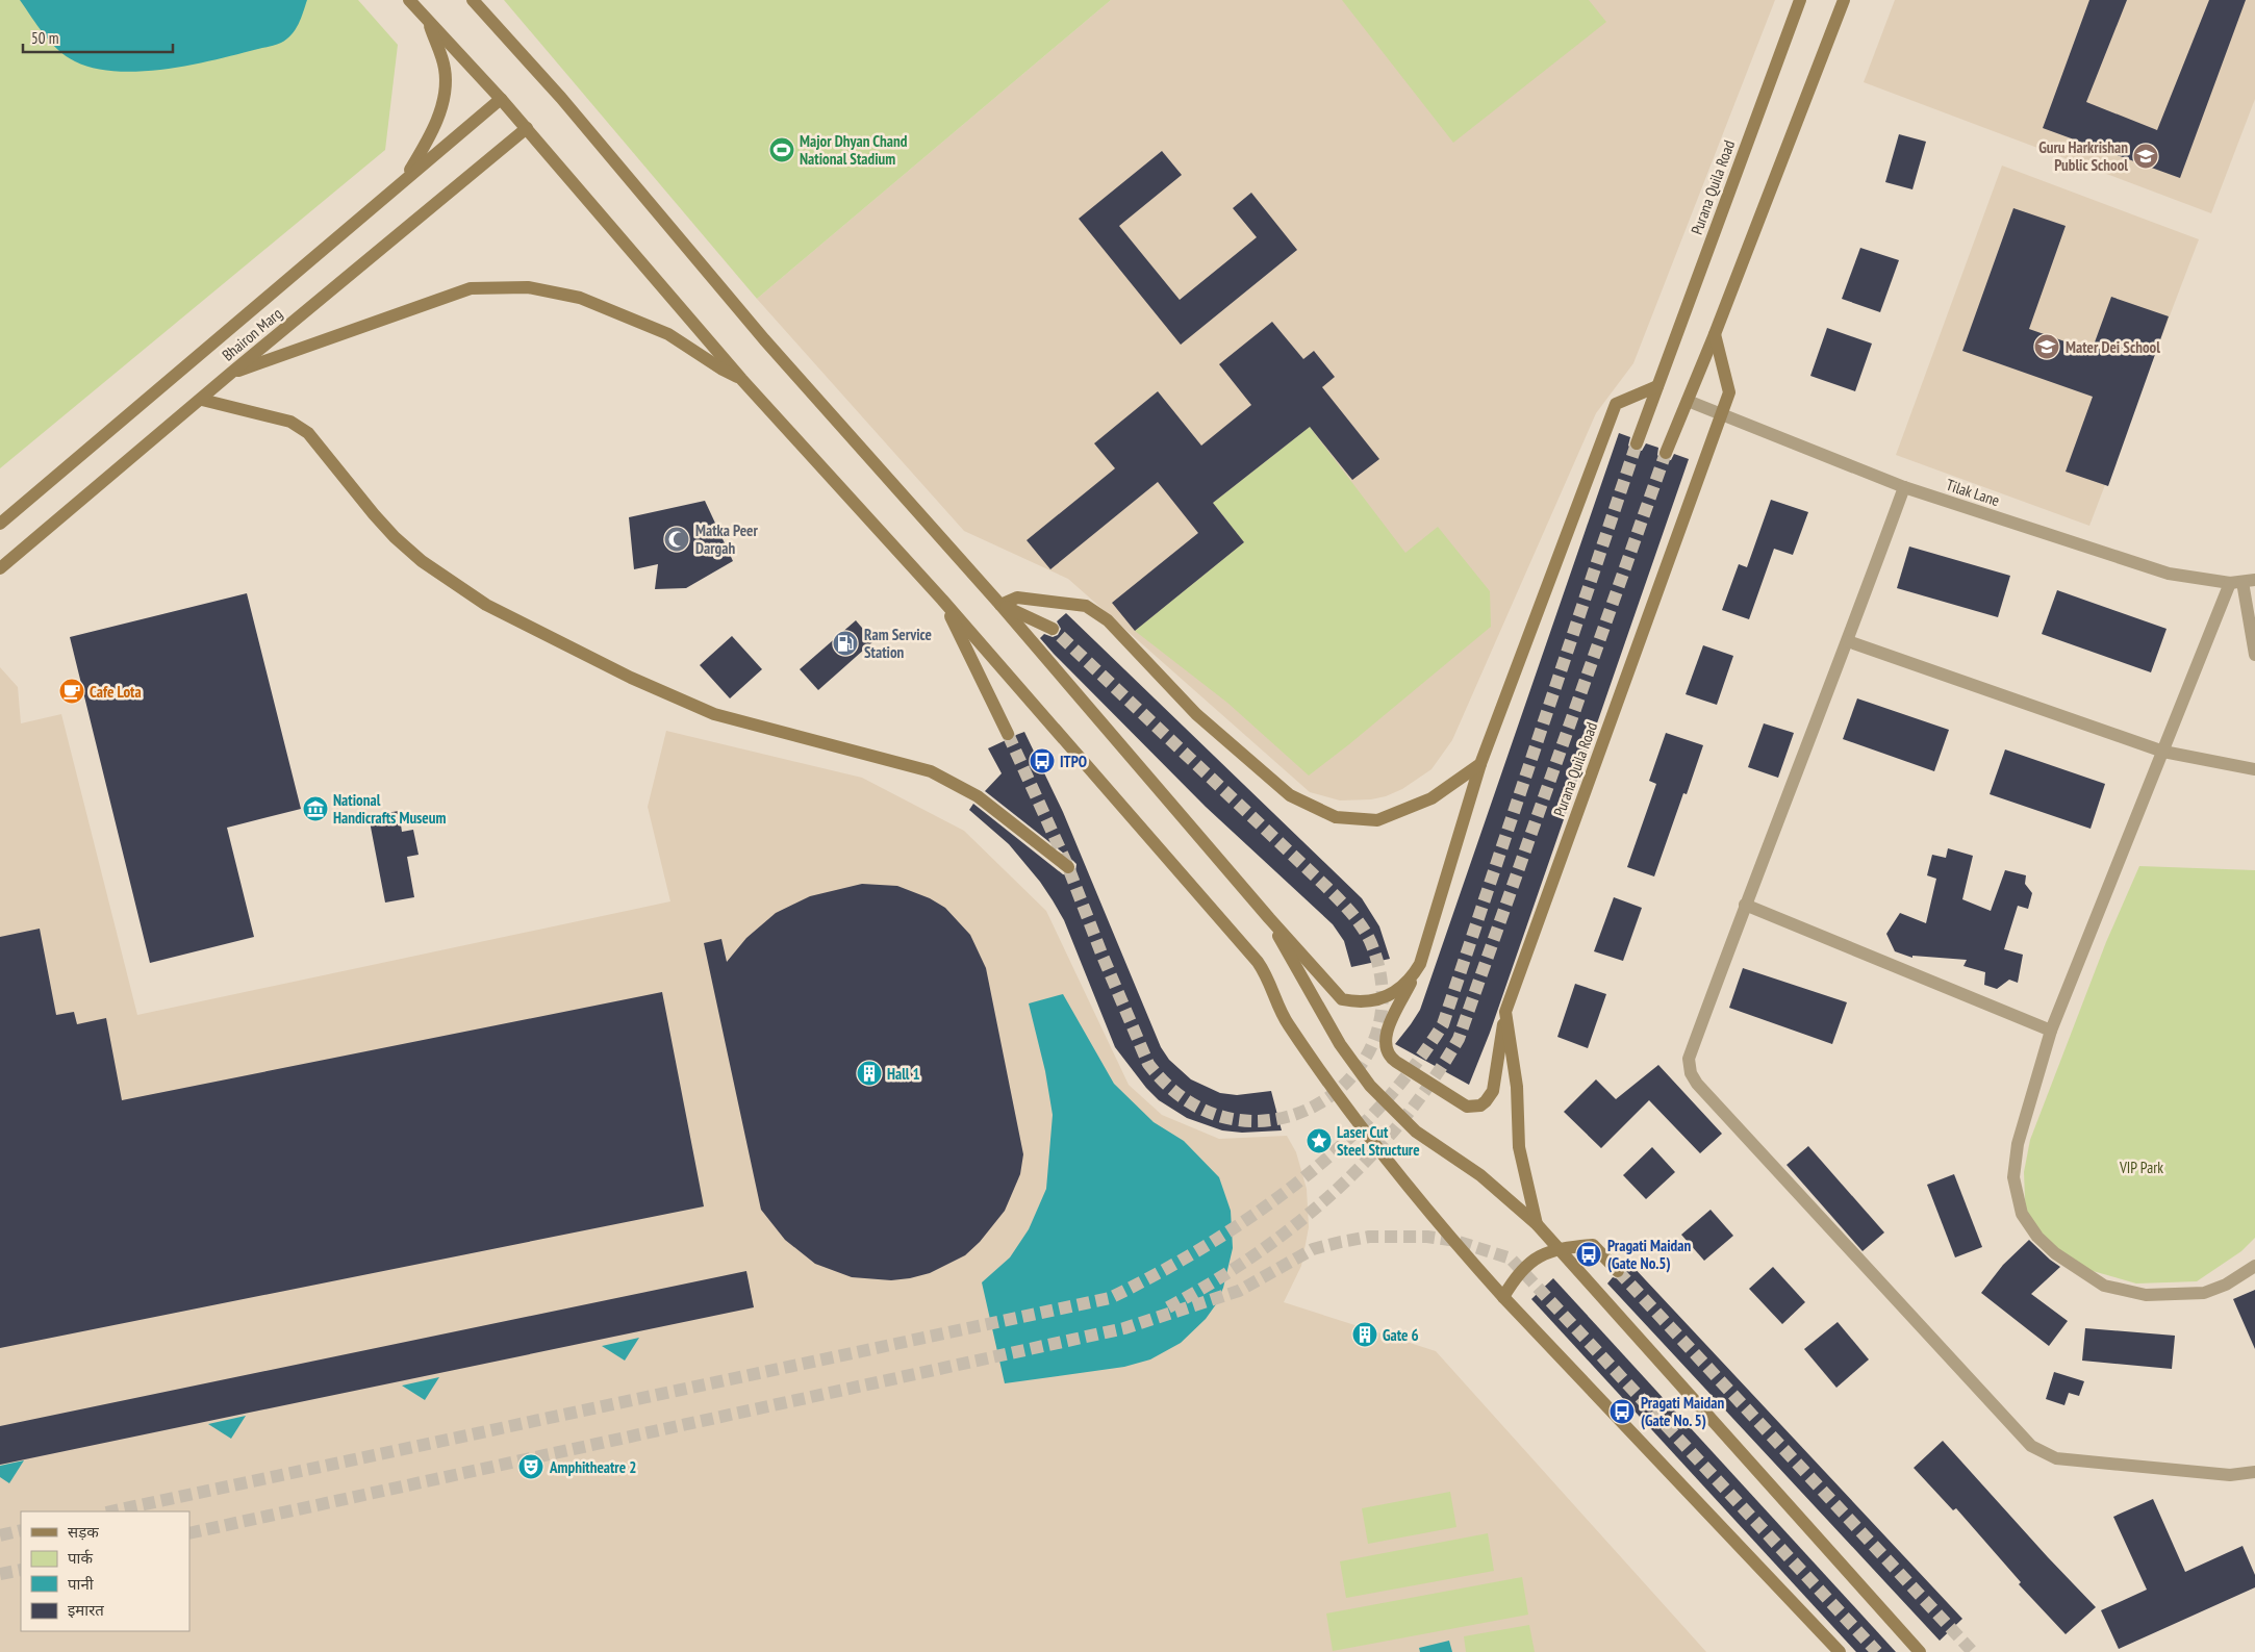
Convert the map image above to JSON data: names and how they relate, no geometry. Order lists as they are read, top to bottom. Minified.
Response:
{"streets":{"main road":["Purana Quila Road","Bhairon Marg"],"street":["Tilak Lane"]},"crossings":[["Purana Quila Road","Tilak Lane"]],"parks":["VIP Park"],"places":{"sports":["Major Dhyan Chand National Stadium"],"school or university":["Guru Harkrishan Public School","Mater Dei School"],"mosque":["Matka Peer Dargah"],"fuel station":["Ram Service Station"],"cafe":["Cafe Lota"],"bus stop":["ITPO","Pragati Maidan (Gate No.5)","Pragati Maidan (Gate No. 5)"],"museum":["National Handicrafts Museum"],"building":["Hall 1","Gate 6"],"place":["Laser Cut Steel Structure"],"theatre":["Amphitheatre 2"]},"legend":["सड़क","पार्क","पानी","इमारत"],"scale_bar":"50 m"}
